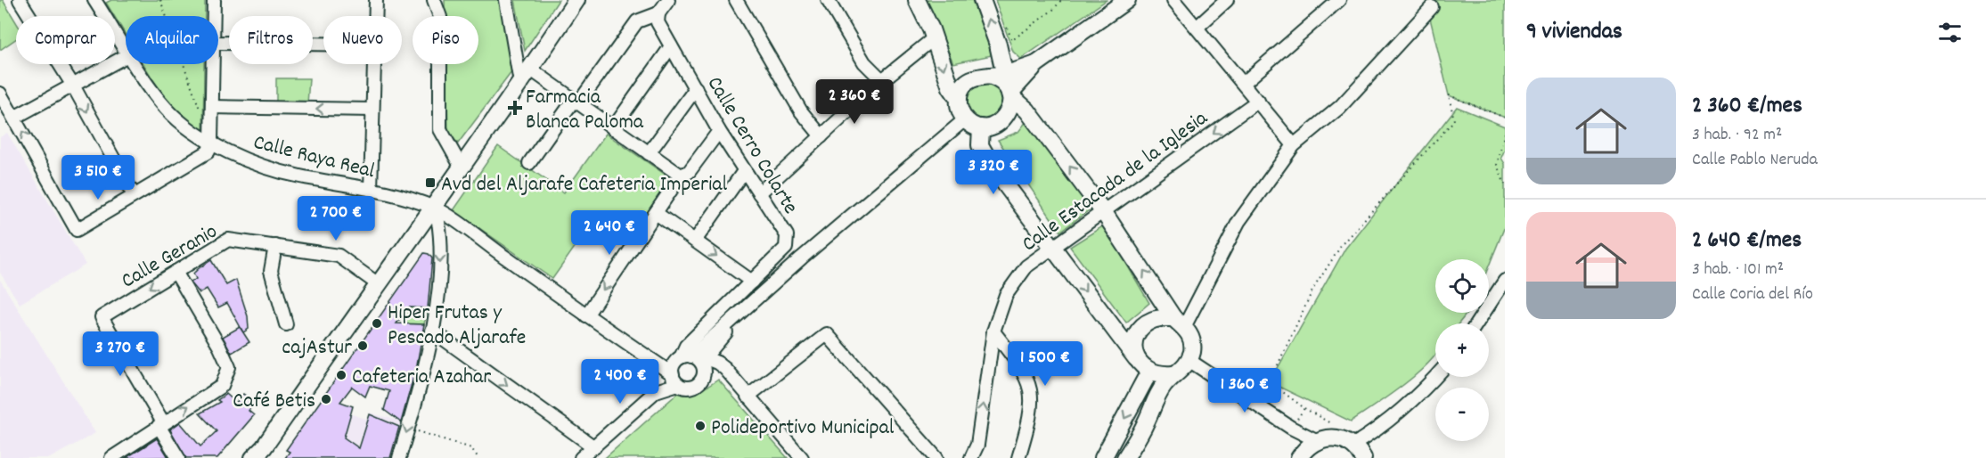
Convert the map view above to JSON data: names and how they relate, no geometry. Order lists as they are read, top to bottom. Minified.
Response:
{"streets":{"street":["Calle Cerro Colarte","Calle Raya Real","Calle Estacada de la Iglesia","Calle Geranio"]},"crossings":[["Calle Cerro Colarte","Calle Raya Real"]],"places":{"health":["Farmacia Blanca Paloma"],"transit":["Avd del Aljarafe Cafeteria Imperial"],"other":["Hiper Frutas y Pescado Aljarafe","cajAstur","Cafeteria Azahar","Café Betis","Polideportivo Municipal"]},"page":{"heading":"9 viviendas","chip":["Comprar","Alquilar","Filtros","Nuevo","Piso"],"list":[{"name":"2 360 €/mes","note":"3 hab. · 92 m² · Calle Pablo Neruda"},{"name":"2 640 €/mes","note":"3 hab. · 101 m² · Calle Coria del Río"}],"price":["2 360 €","3 320 €","3 510 €","2 700 €","2 640 €","3 270 €","1 500 €","2 400 €","1 360 €"],"map_buttons":["+","−"]}}
